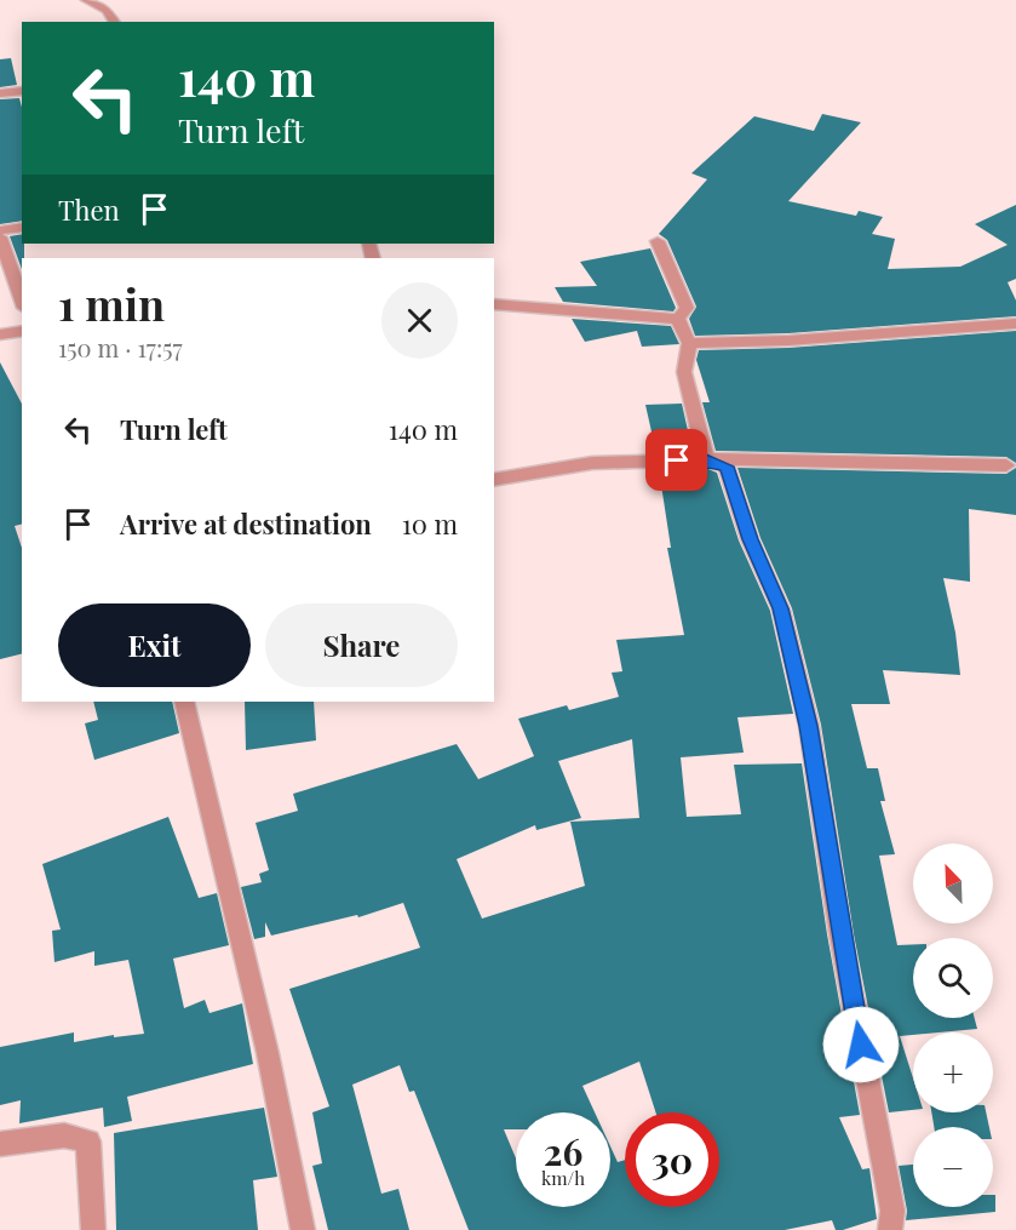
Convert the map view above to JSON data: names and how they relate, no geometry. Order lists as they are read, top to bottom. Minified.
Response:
{"north":"top left","page":{"turn":["140 m","Turn left"],"then":"Then","heading":["1 min","150 m · 17:57"],"list":[{"name":"Turn left","value":"140 m"},{"name":"Arrive at destination","value":"10 m"}],"buttons":["Exit","Share"],"map_buttons":["+","−"],"speed":"26 km/h","limit":"30"}}
